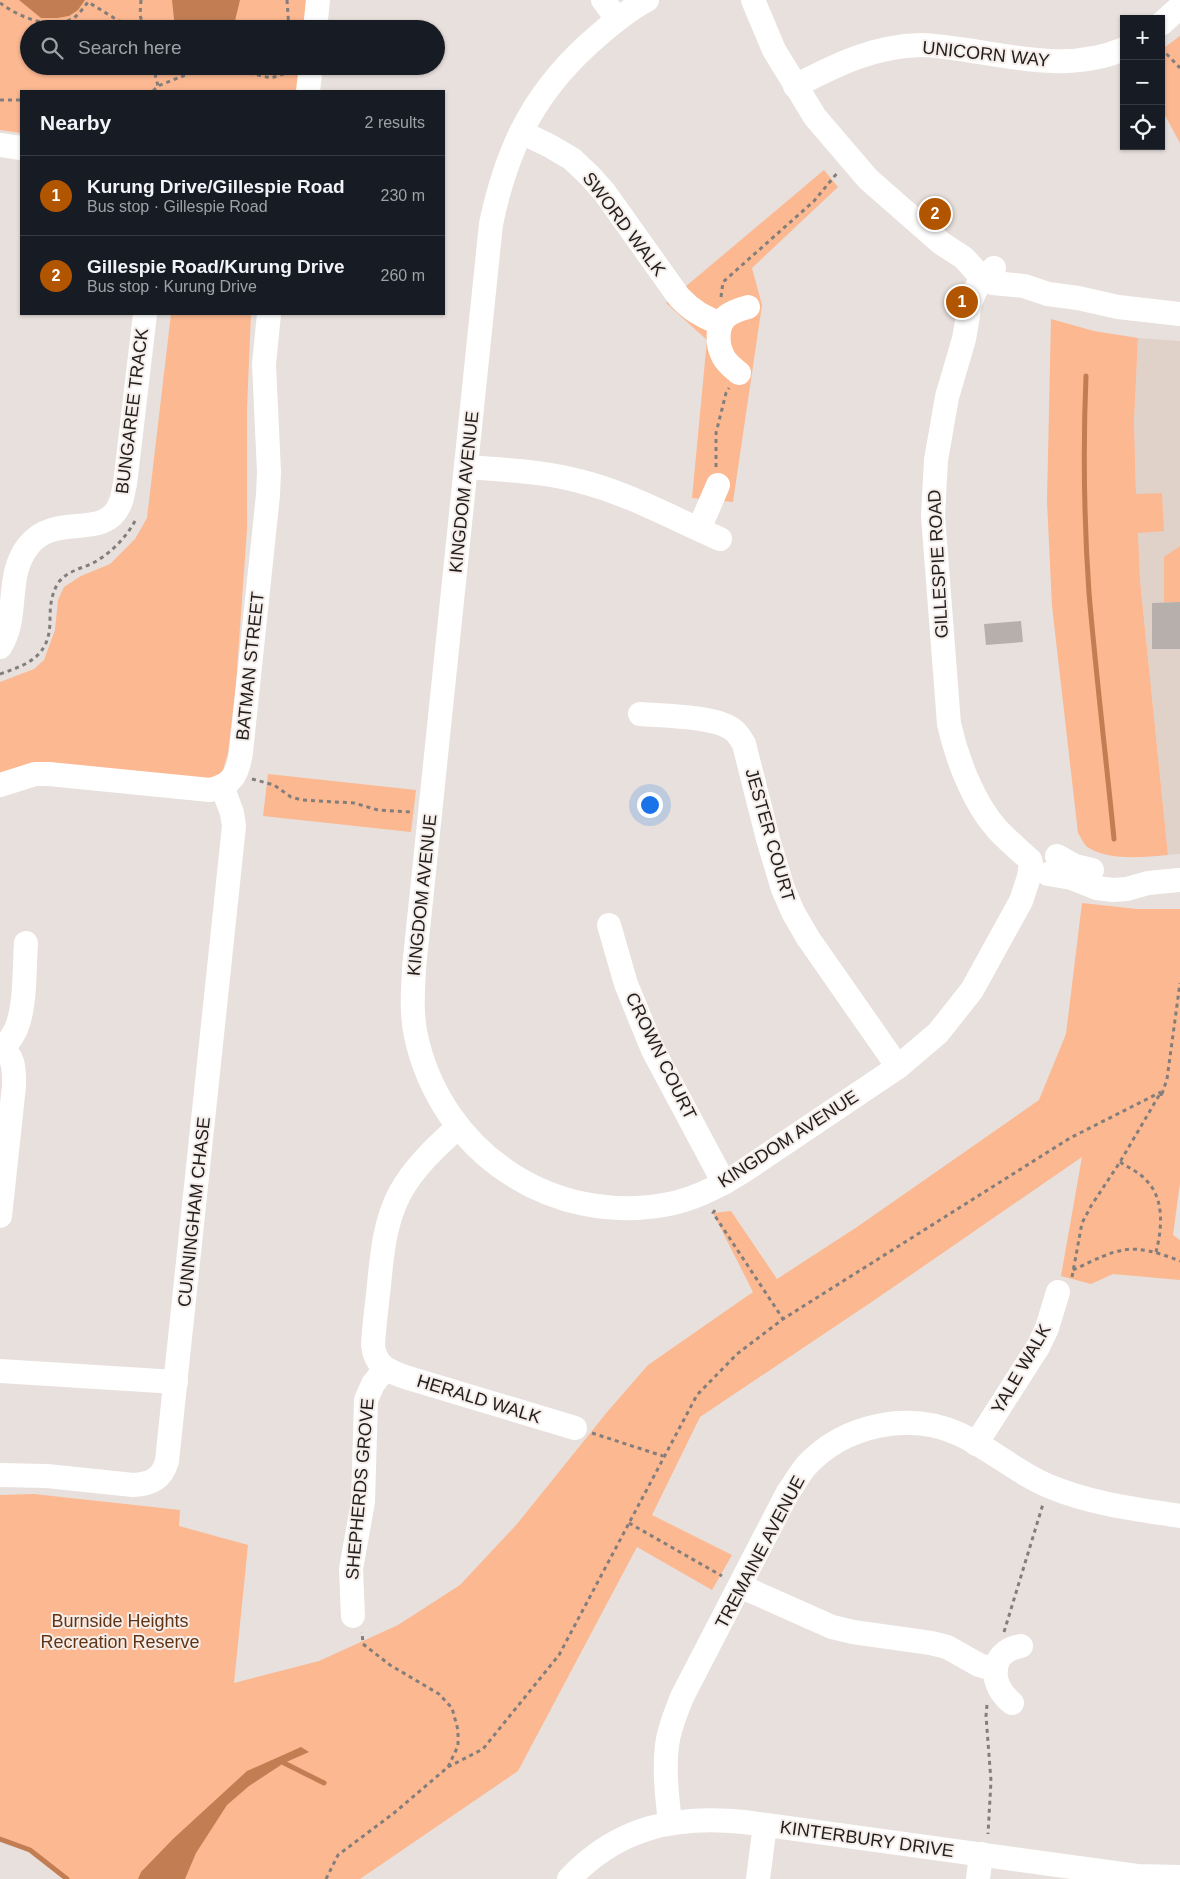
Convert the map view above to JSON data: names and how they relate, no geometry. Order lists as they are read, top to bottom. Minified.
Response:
{"streets":{"street":["UNICORN WAY","SWORD WALK","BUNGAREE TRACK","KINGDOM AVENUE","GILLESPIE ROAD","BATMAN STREET","JESTER COURT","CROWN COURT","CUNNINGHAM CHASE","YALE WALK","HERALD WALK","SHEPHERDS GROVE","TREMAINE AVENUE","KINTERBURY DRIVE"]},"crossings":[["SWORD WALK","KINGDOM AVENUE"],["KINGDOM AVENUE","GILLESPIE ROAD"],["KINGDOM AVENUE","JESTER COURT"],["KINGDOM AVENUE","CROWN COURT"],["BATMAN STREET","CUNNINGHAM CHASE"],["YALE WALK","TREMAINE AVENUE"],["HERALD WALK","SHEPHERDS GROVE"],["TREMAINE AVENUE","KINTERBURY DRIVE"]],"parks":["Burnside Heights Recreation Reserve"],"page":{"map_buttons":["+","−"],"search":"Search here","heading":["Nearby","2 results"],"list":[{"mark":"1","name":"Kurung Drive/Gillespie Road","note":"Bus stop · Gillespie Road","value":"230 m"},{"mark":"2","name":"Gillespie Road/Kurung Drive","note":"Bus stop · Kurung Drive","value":"260 m"}],"pins":["2","1"]}}
